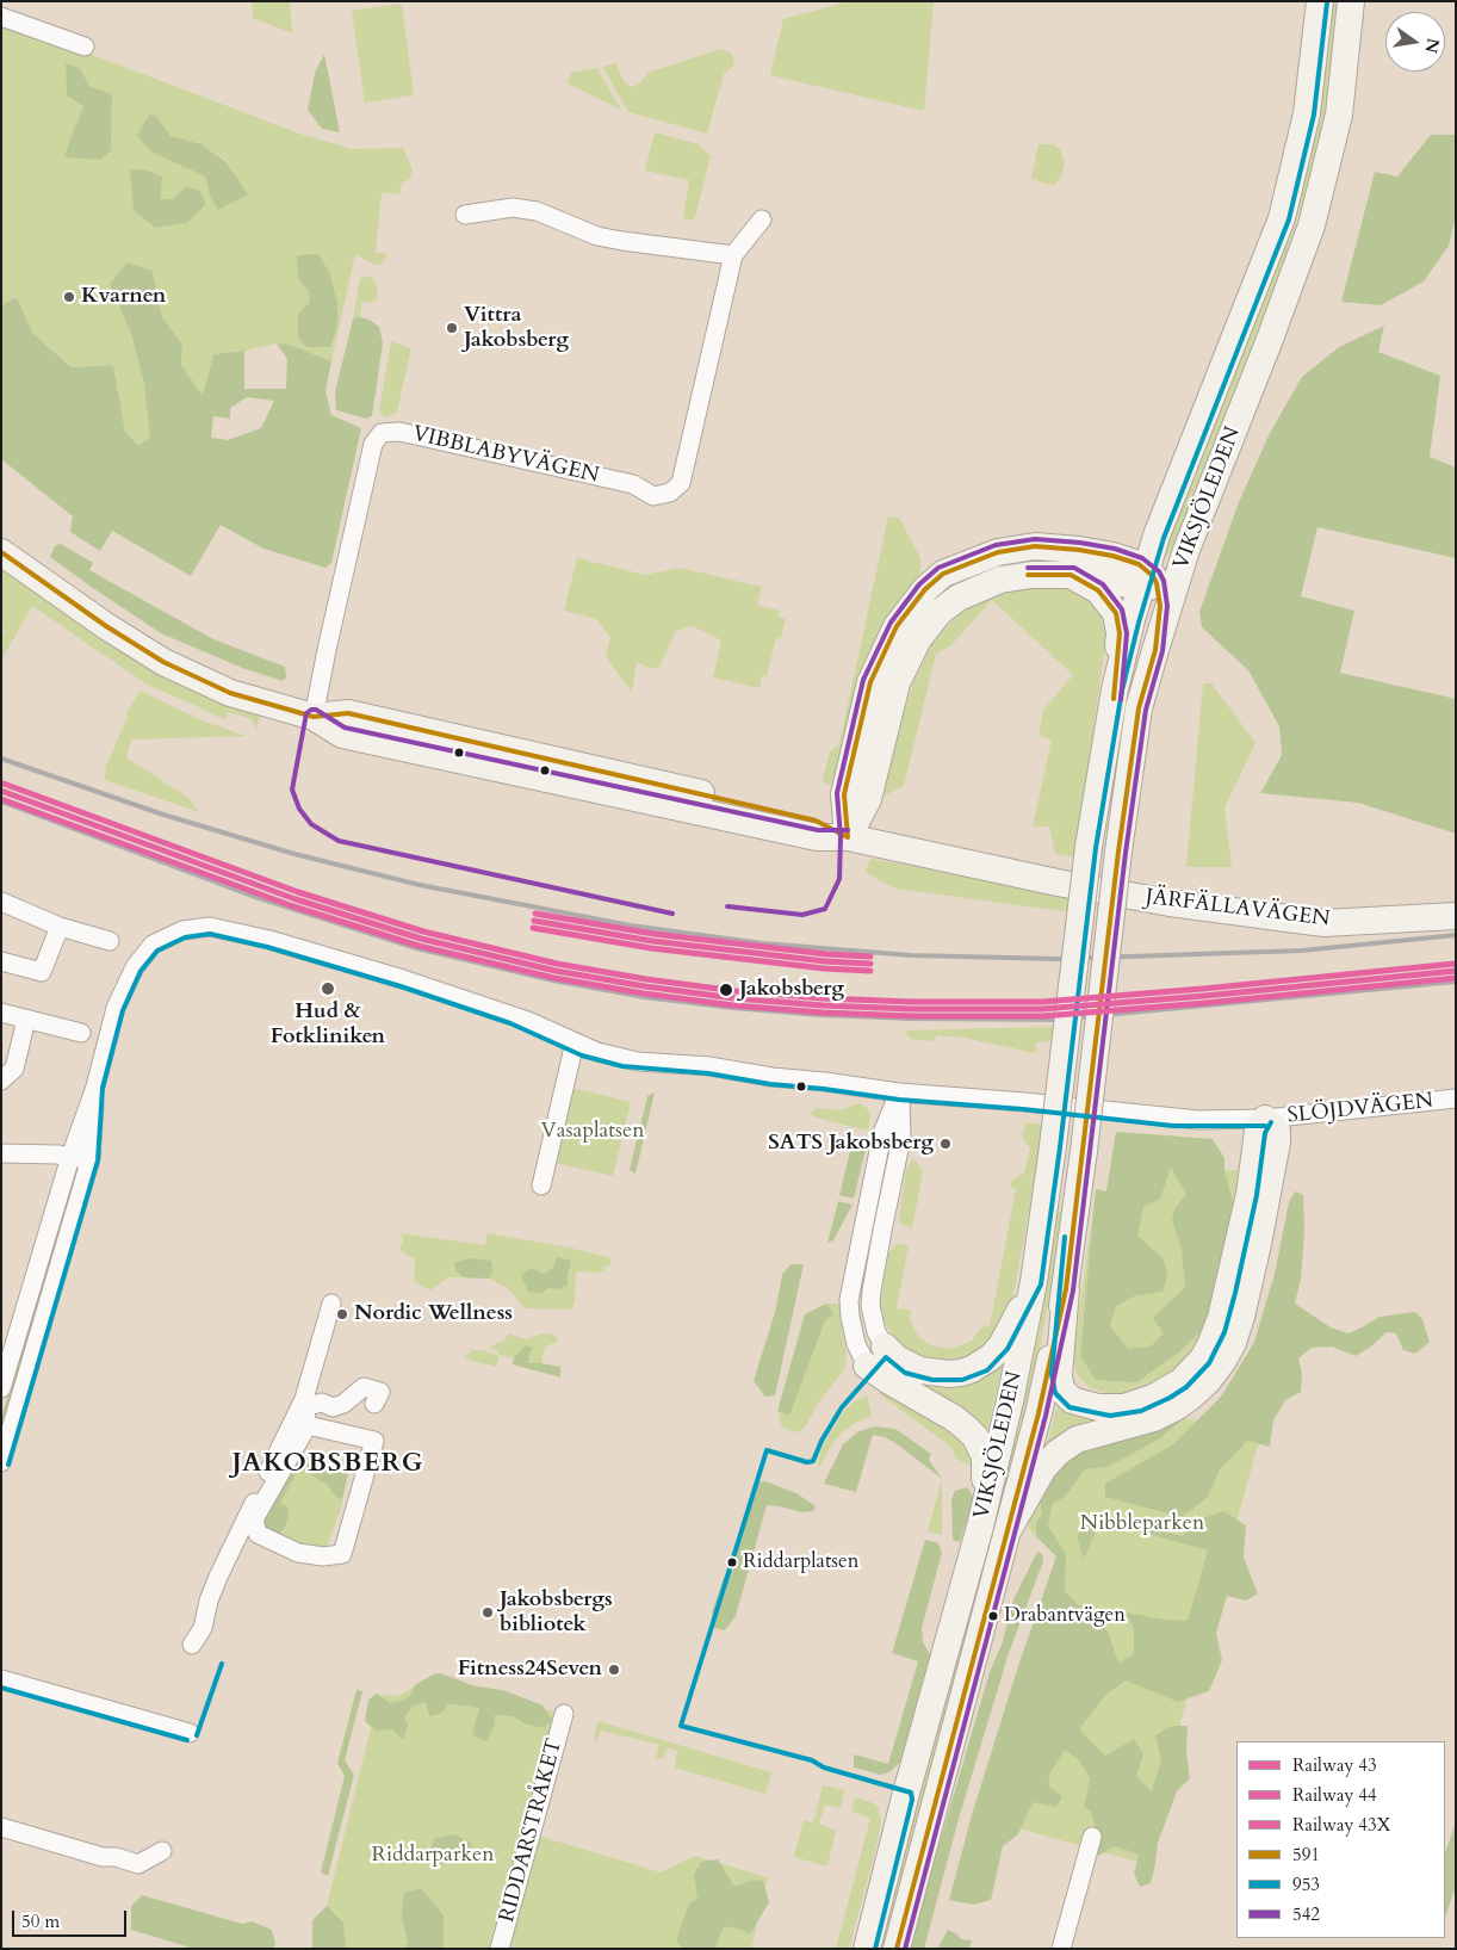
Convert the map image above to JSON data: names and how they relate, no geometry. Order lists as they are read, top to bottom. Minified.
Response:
{"streets":{"main road":["VIKSJÖLEDEN","JÄRFÄLLAVÄGEN"],"street":["VIBBLABYVÄGEN","SLÖJDVÄGEN","RIDDARSTRÅKET"]},"crossings":[["VIBBLABYVÄGEN","JÄRFÄLLAVÄGEN"]],"districts":["JAKOBSBERG"],"parks":["Vasaplatsen","Nibbleparken","Riddarparken"],"places":["Kvarnen","Vittra Jakobsberg","Hud & Fotkliniken","Jakobsberg","SATS Jakobsberg","Nordic Wellness","Riddarplatsen","Jakobsbergs bibliotek","Drabantvägen","Fitness24Seven"],"lines":["transit line 953","transit line 542","transit line 591","rail line 43X","rail line 43","rail line 44"],"legend":["Railway 43","Railway 44","Railway 43X","591","953","542"],"scale_bar":"50 m","north":"right"}
